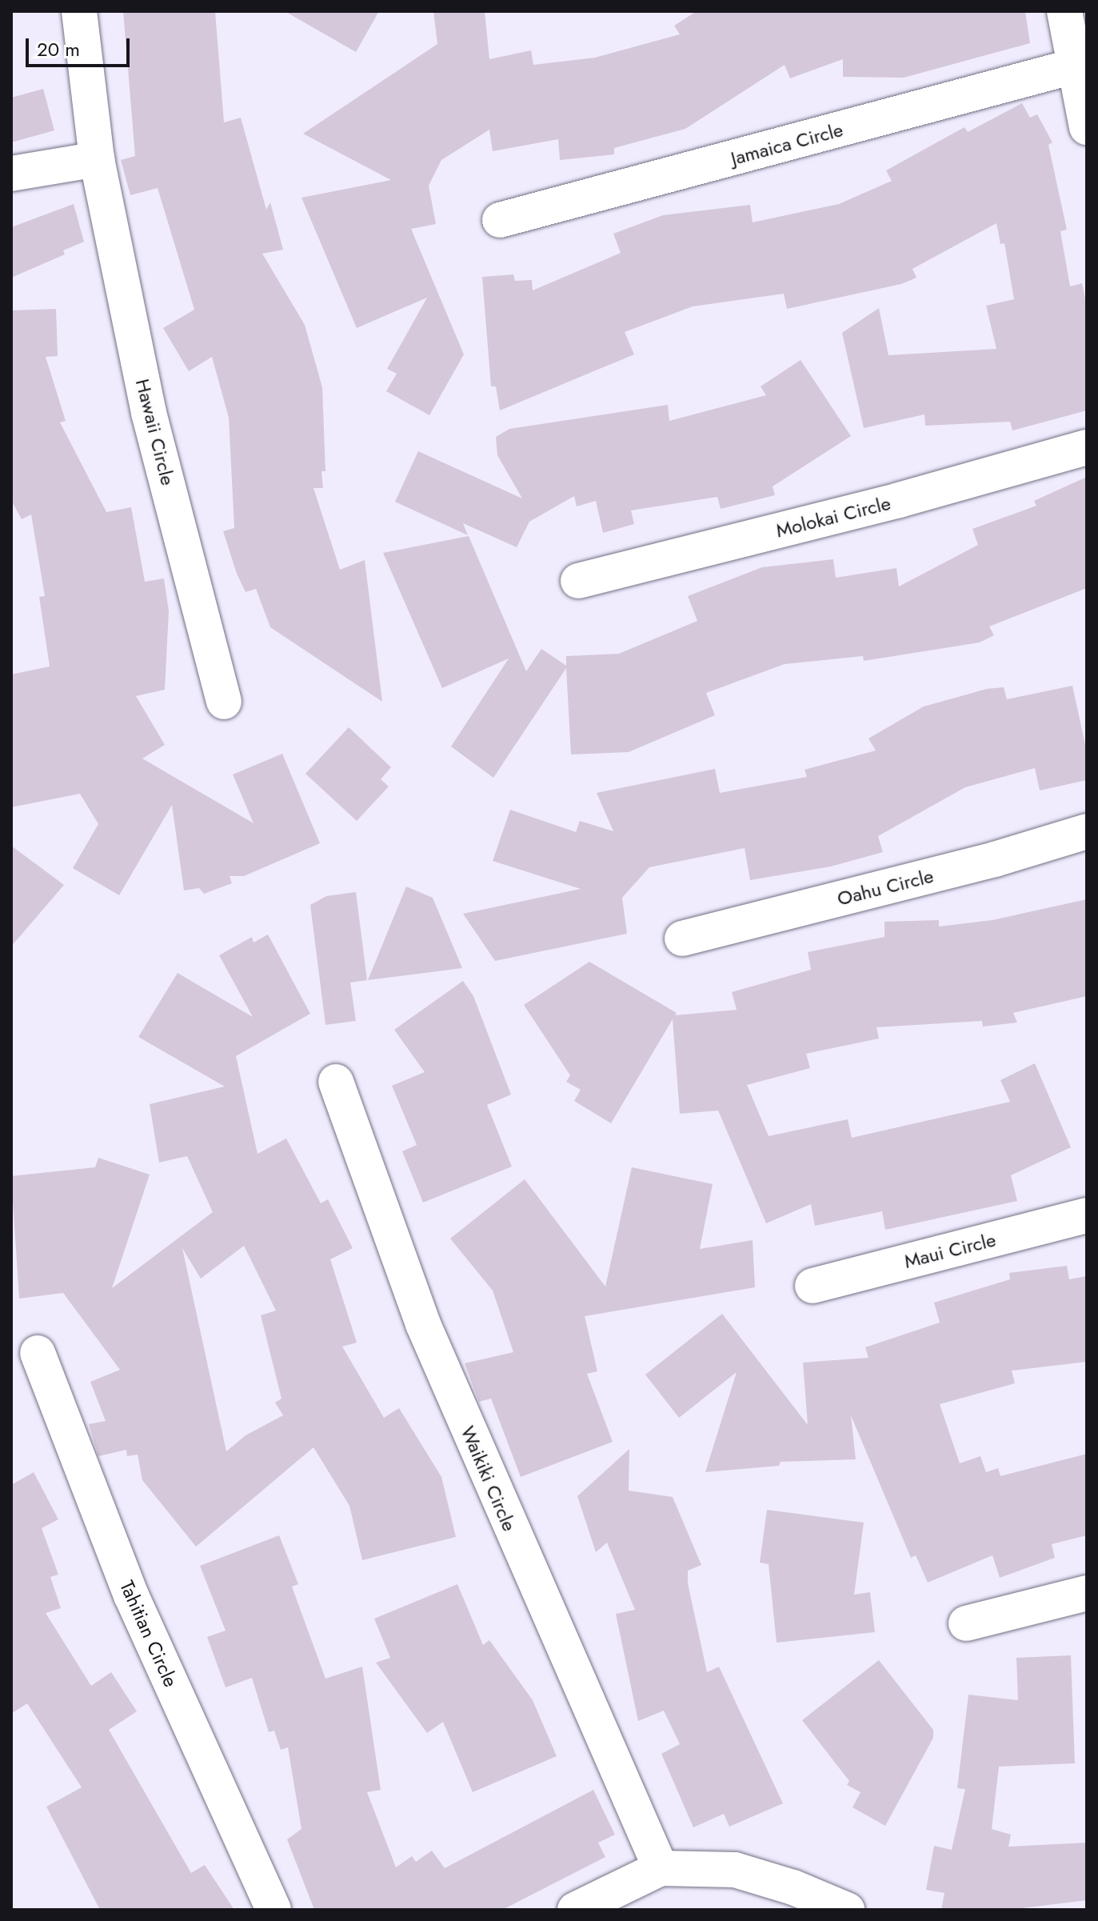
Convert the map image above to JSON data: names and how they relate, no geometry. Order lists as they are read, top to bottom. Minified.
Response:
{"streets":{"street":["Jamaica Circle","Hawaii Circle","Molokai Circle","Oahu Circle","Maui Circle","Waikiki Circle","Tahitian Circle"]},"scale_bar":"20 m"}
